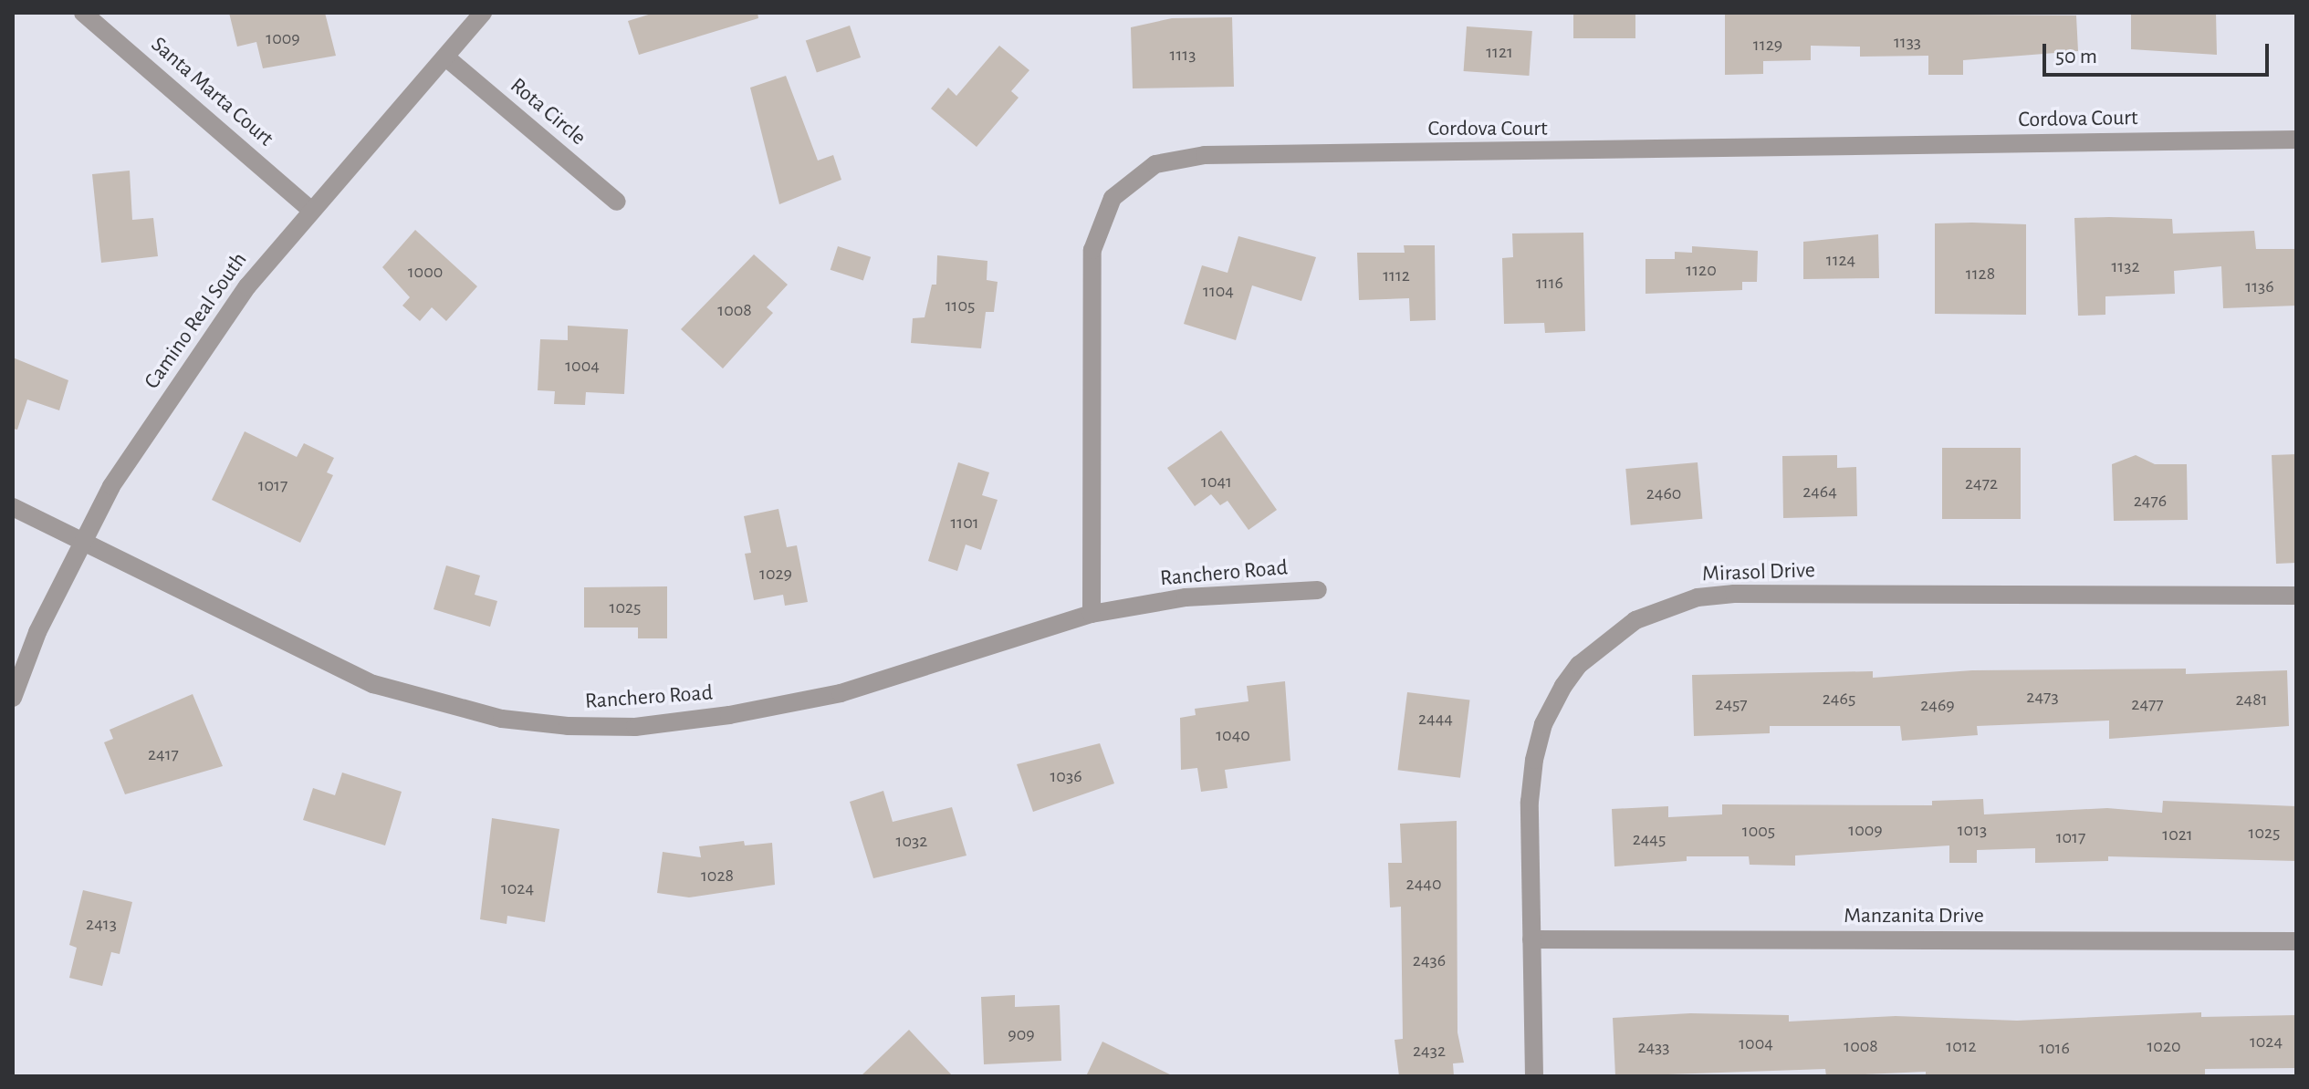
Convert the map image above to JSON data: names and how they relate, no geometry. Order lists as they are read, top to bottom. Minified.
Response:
{"streets":{"street":["Santa Marta Court","Rota Circle","Cordova Court","Camino Real South","Mirasol Drive","Ranchero Road","Manzanita Drive"]},"crossings":[["Santa Marta Court","Camino Real South"],["Rota Circle","Camino Real South"],["Cordova Court","Ranchero Road"],["Camino Real South","Ranchero Road"],["Mirasol Drive","Manzanita Drive"]],"house_numbers":["1009","1133","1129","1121","1113","1124","1132","1120","1000","1128","1112","1116","1136","1104","1105","1008","1004","1041","2472","1017","2464","2460","2476","1101","1029","1025","2473","2465","2481","2457","2477","2469","2444","1040","2417","1036","1009","1013","1005","1025","1021","1017","2445","1032","1028","2440","1024","2413","2436","909","1024","1004","1008","1012","1020","2433","1016","2432"],"scale_bar":"50 m"}
